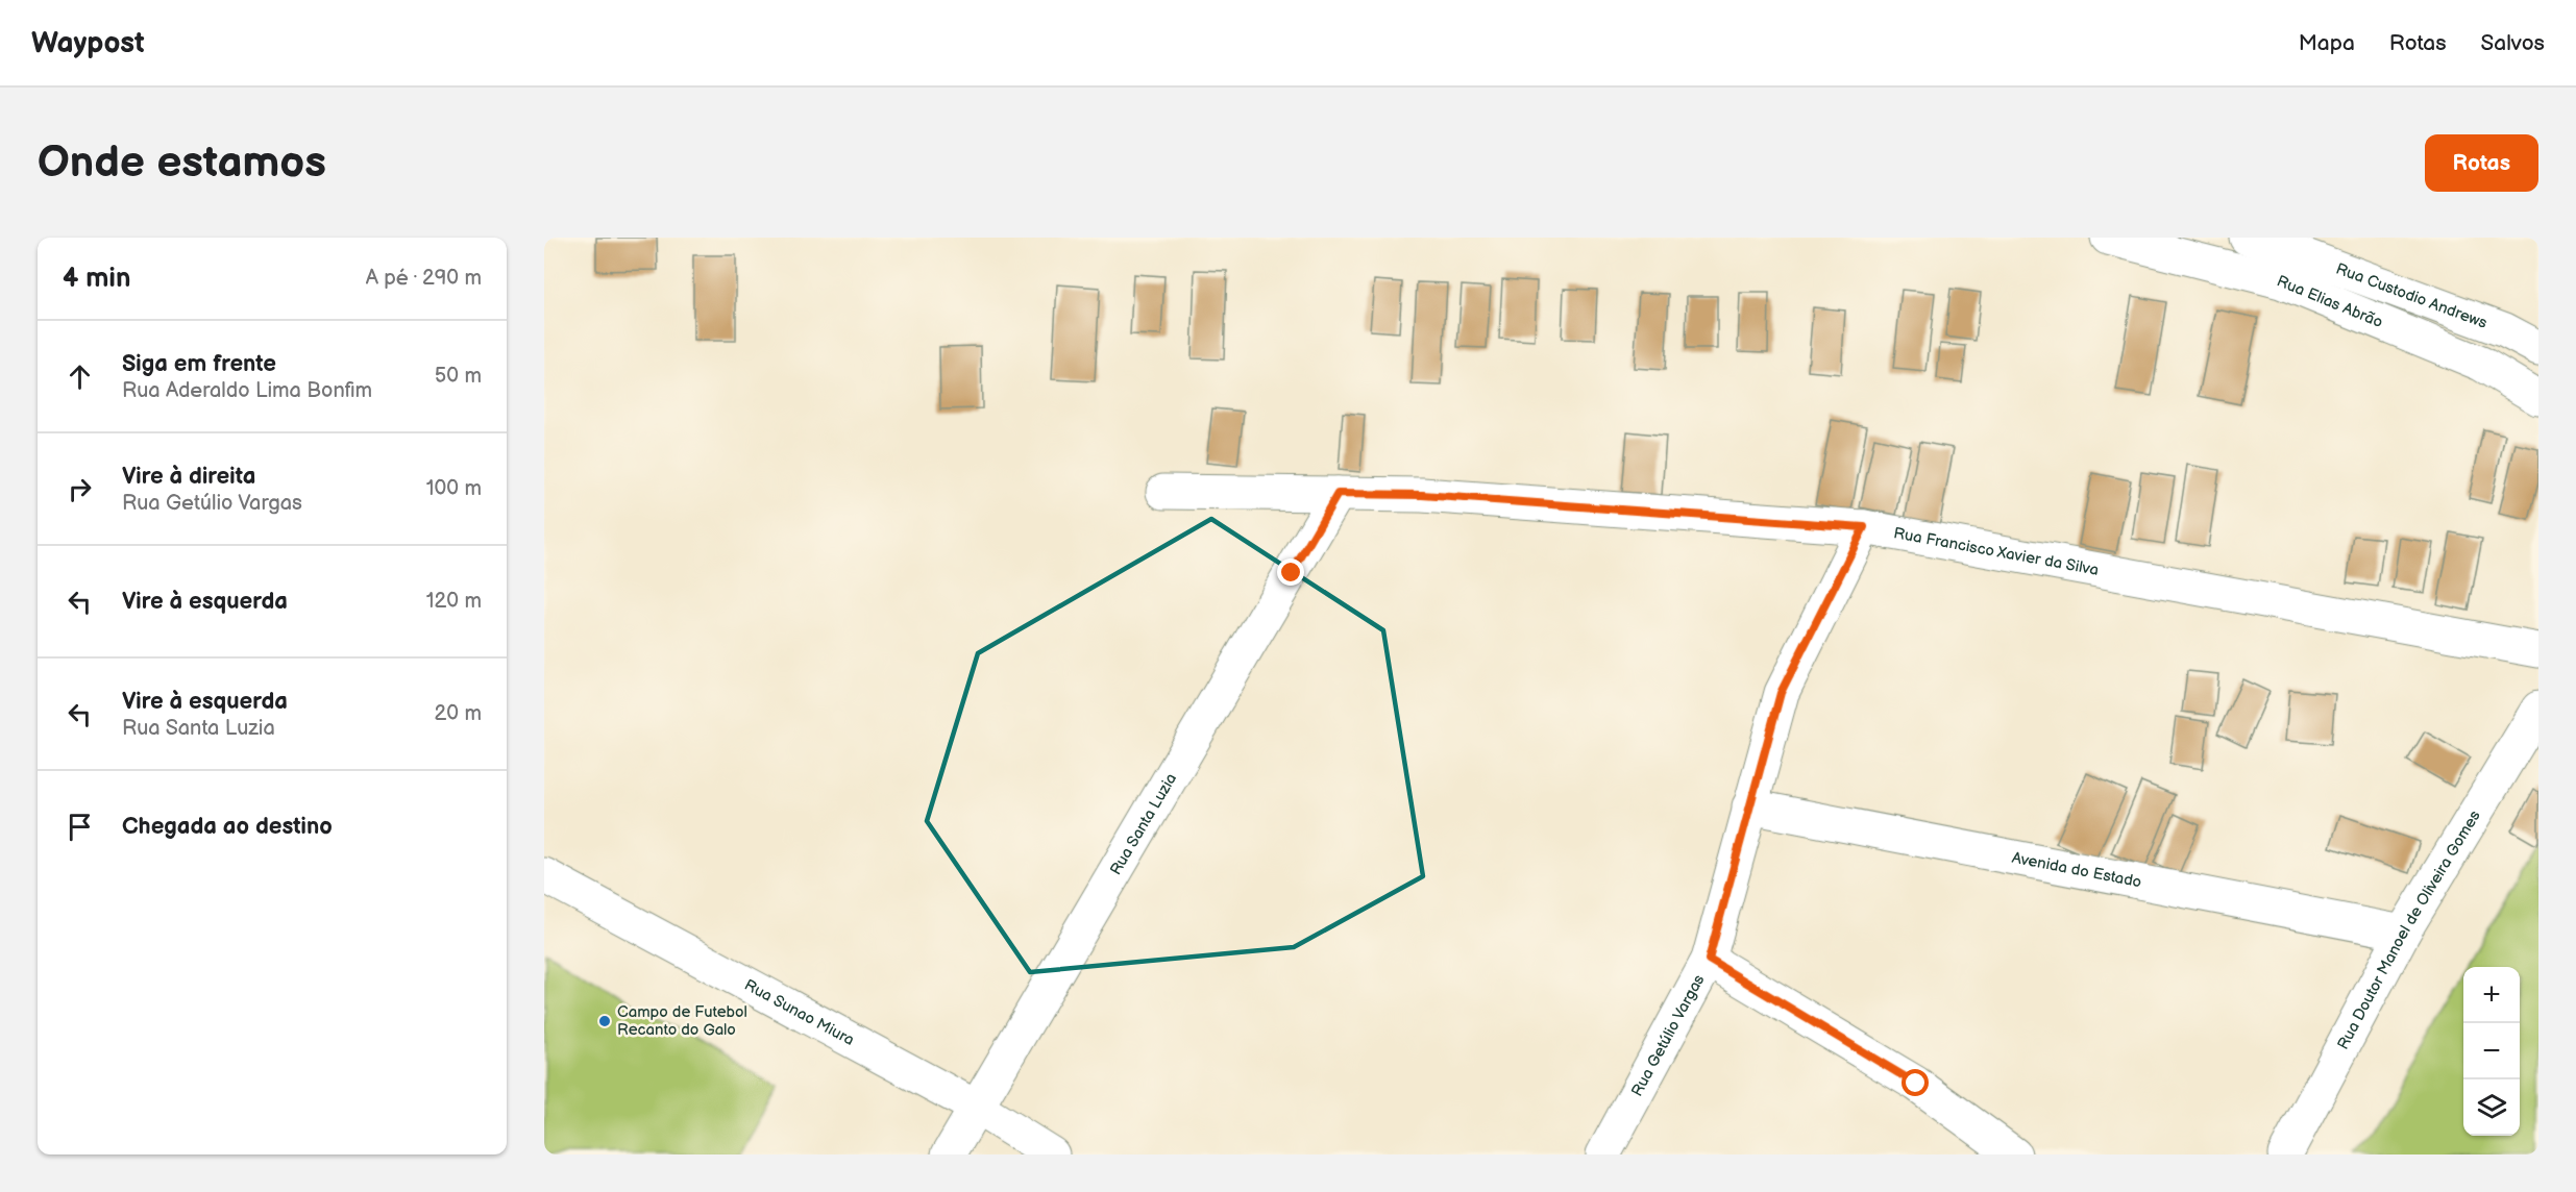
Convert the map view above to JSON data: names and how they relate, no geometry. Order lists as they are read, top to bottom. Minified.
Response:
{"streets":{"street":["Rua Custodio Andrews","Rua Elias Abrão","Rua Francisco Xavier da Silva","Rua Santa Luzia","Avenida do Estado","Rua Doutor Manoel de Oliveira Gomes","Rua Sunao Miura","Rua Getúlio Vargas"]},"crossings":[["Rua Francisco Xavier da Silva","Rua Santa Luzia"],["Rua Francisco Xavier da Silva","Rua Getúlio Vargas"],["Rua Santa Luzia","Rua Sunao Miura"],["Avenida do Estado","Rua Doutor Manoel de Oliveira Gomes"],["Avenida do Estado","Rua Getúlio Vargas"]],"places":["Campo de Futebol Recanto do Galo"],"page":{"header":"Waypost","nav":["Mapa","Rotas","Salvos"],"buttons":"Rotas","title":"Onde estamos","heading":["4 min","A pé · 290 m"],"list":[["Siga em frente","Rua Aderaldo Lima Bonfim","50 m"],["Vire à direita","Rua Getúlio Vargas","100 m"],["Vire à esquerda","120 m"],["Vire à esquerda","Rua Santa Luzia","20 m"],"Chegada ao destino"],"map_buttons":["+","−"]}}
